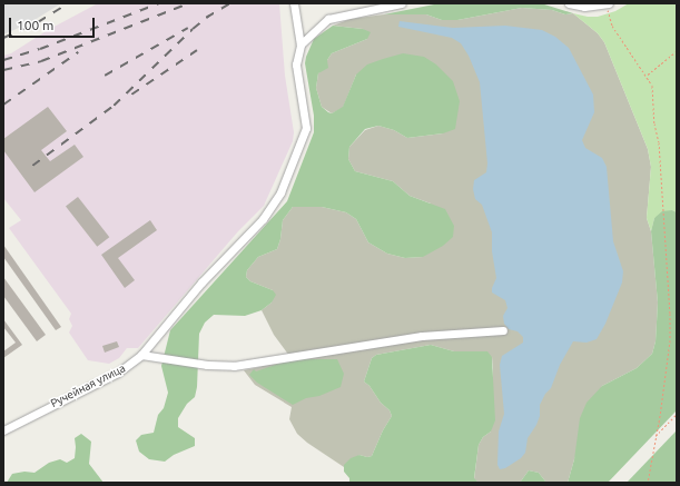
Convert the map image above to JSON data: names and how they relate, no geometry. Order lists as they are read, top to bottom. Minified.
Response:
{"streets":{"street":["Ручейная улица"]},"scale_bar":"100 m"}
